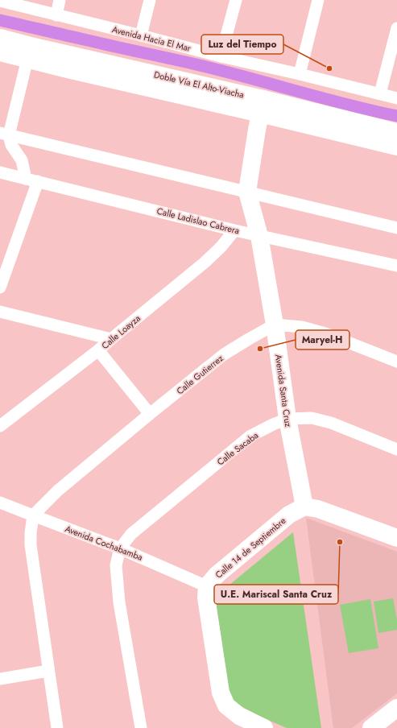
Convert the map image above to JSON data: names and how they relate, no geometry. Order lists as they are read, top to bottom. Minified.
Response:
{"streets":{"main road":["Doble Vía El Alto-Viacha","Avenida Santa Cruz","Calle 14 de Septiembre"],"street":["Avenida Hacia El Mar","Calle Ladislao Cabrera","Calle Loayza","Calle Gutierrez","Calle Sacaba","Avenida Cochabamba"]},"crossings":[["Calle Ladislao Cabrera","Calle Loayza"],["Calle Ladislao Cabrera","Avenida Santa Cruz"],["Calle Gutierrez","Avenida Santa Cruz"],["Calle Gutierrez","Avenida Cochabamba"],["Avenida Santa Cruz","Calle Sacaba"],["Avenida Santa Cruz","Calle 14 de Septiembre"],["Calle Sacaba","Avenida Cochabamba"],["Avenida Cochabamba","Calle 14 de Septiembre"]],"places":["Luz del Tiempo","Maryel-H","U.E. Mariscal Santa Cruz"]}
